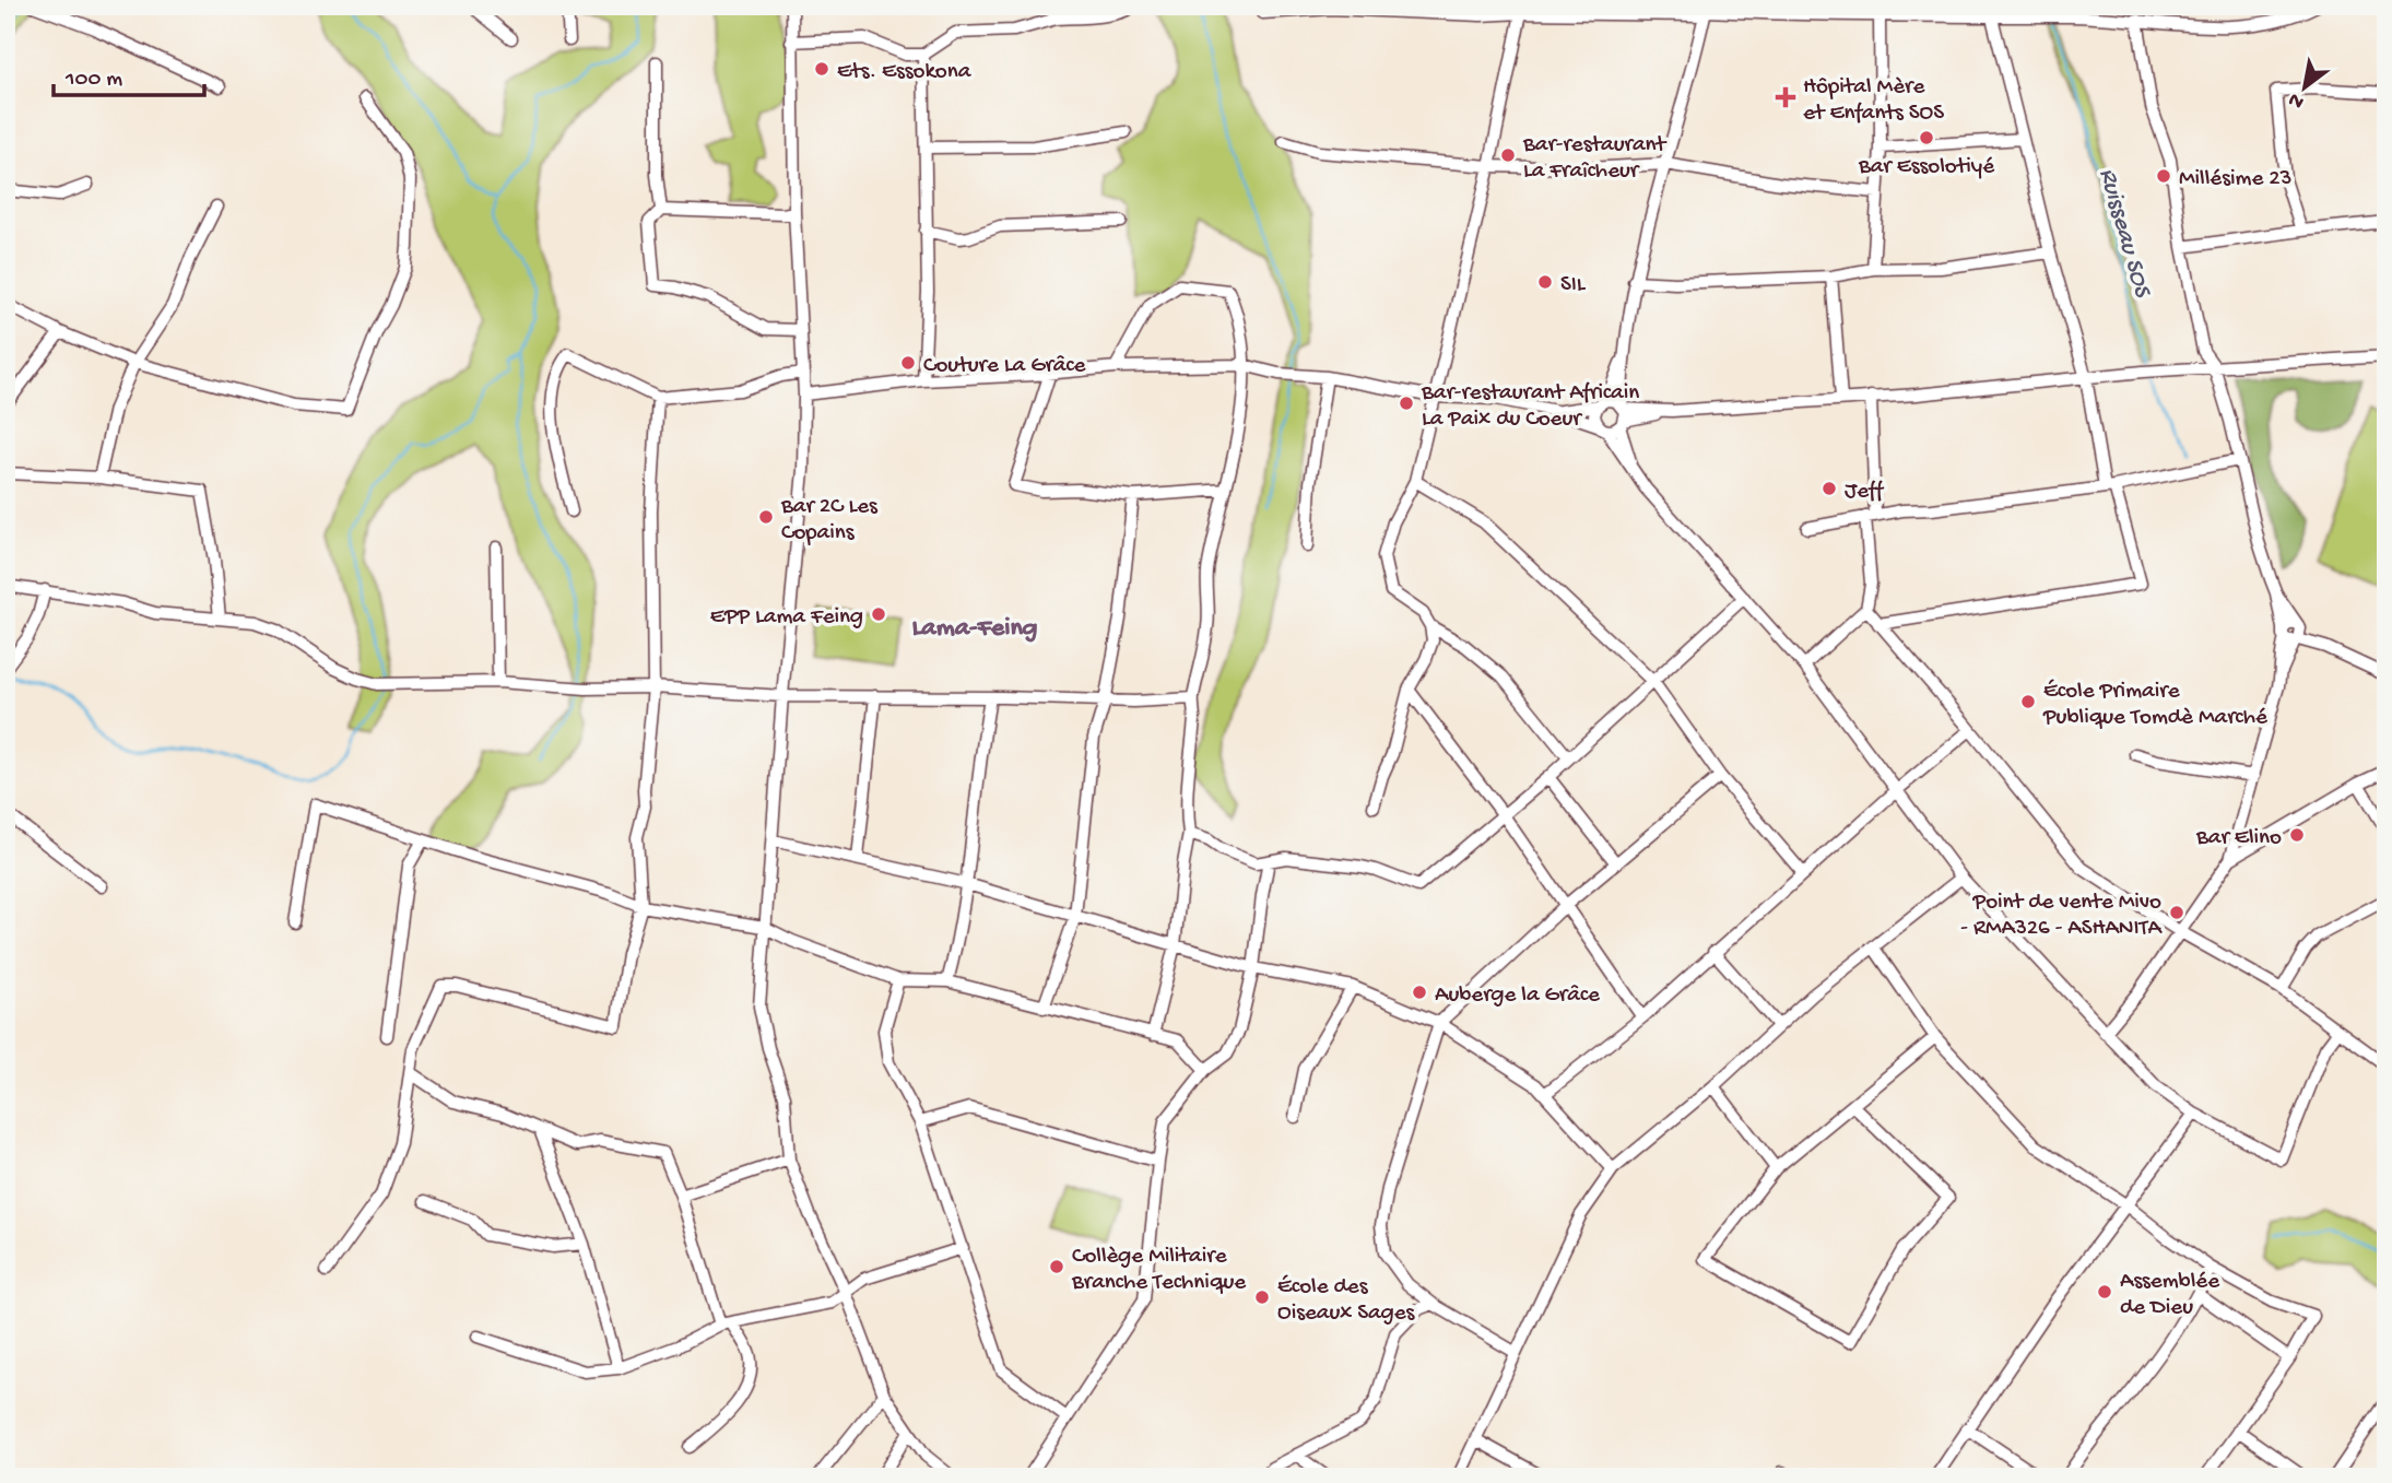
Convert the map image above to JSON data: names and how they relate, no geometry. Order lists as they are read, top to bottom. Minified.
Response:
{"districts":["Lama-Feing"],"water":["Ruisseau SOS"],"places":{"other":["Ets. Essokona","Bar Essolotiyé","Bar-restaurant La Fraîcheur","Millésime 23","SIL","Couture La Grâce","Bar-restaurant Africain La Paix du Coeur","Jeff","Bar 2C Les Copains","EPP Lama Feing","École Primaire Publique Tomdè Marché","Bar Elino","Point de vente Mivo - RMA326 - ASHANITA","Auberge la Grâce","Collège Militaire Branche Technique","Assemblée de Dieu","École des Oiseaux Sages"],"health":["Hôpital Mère et Enfants SOS"]},"scale_bar":"100 m","north":"bottom left"}
